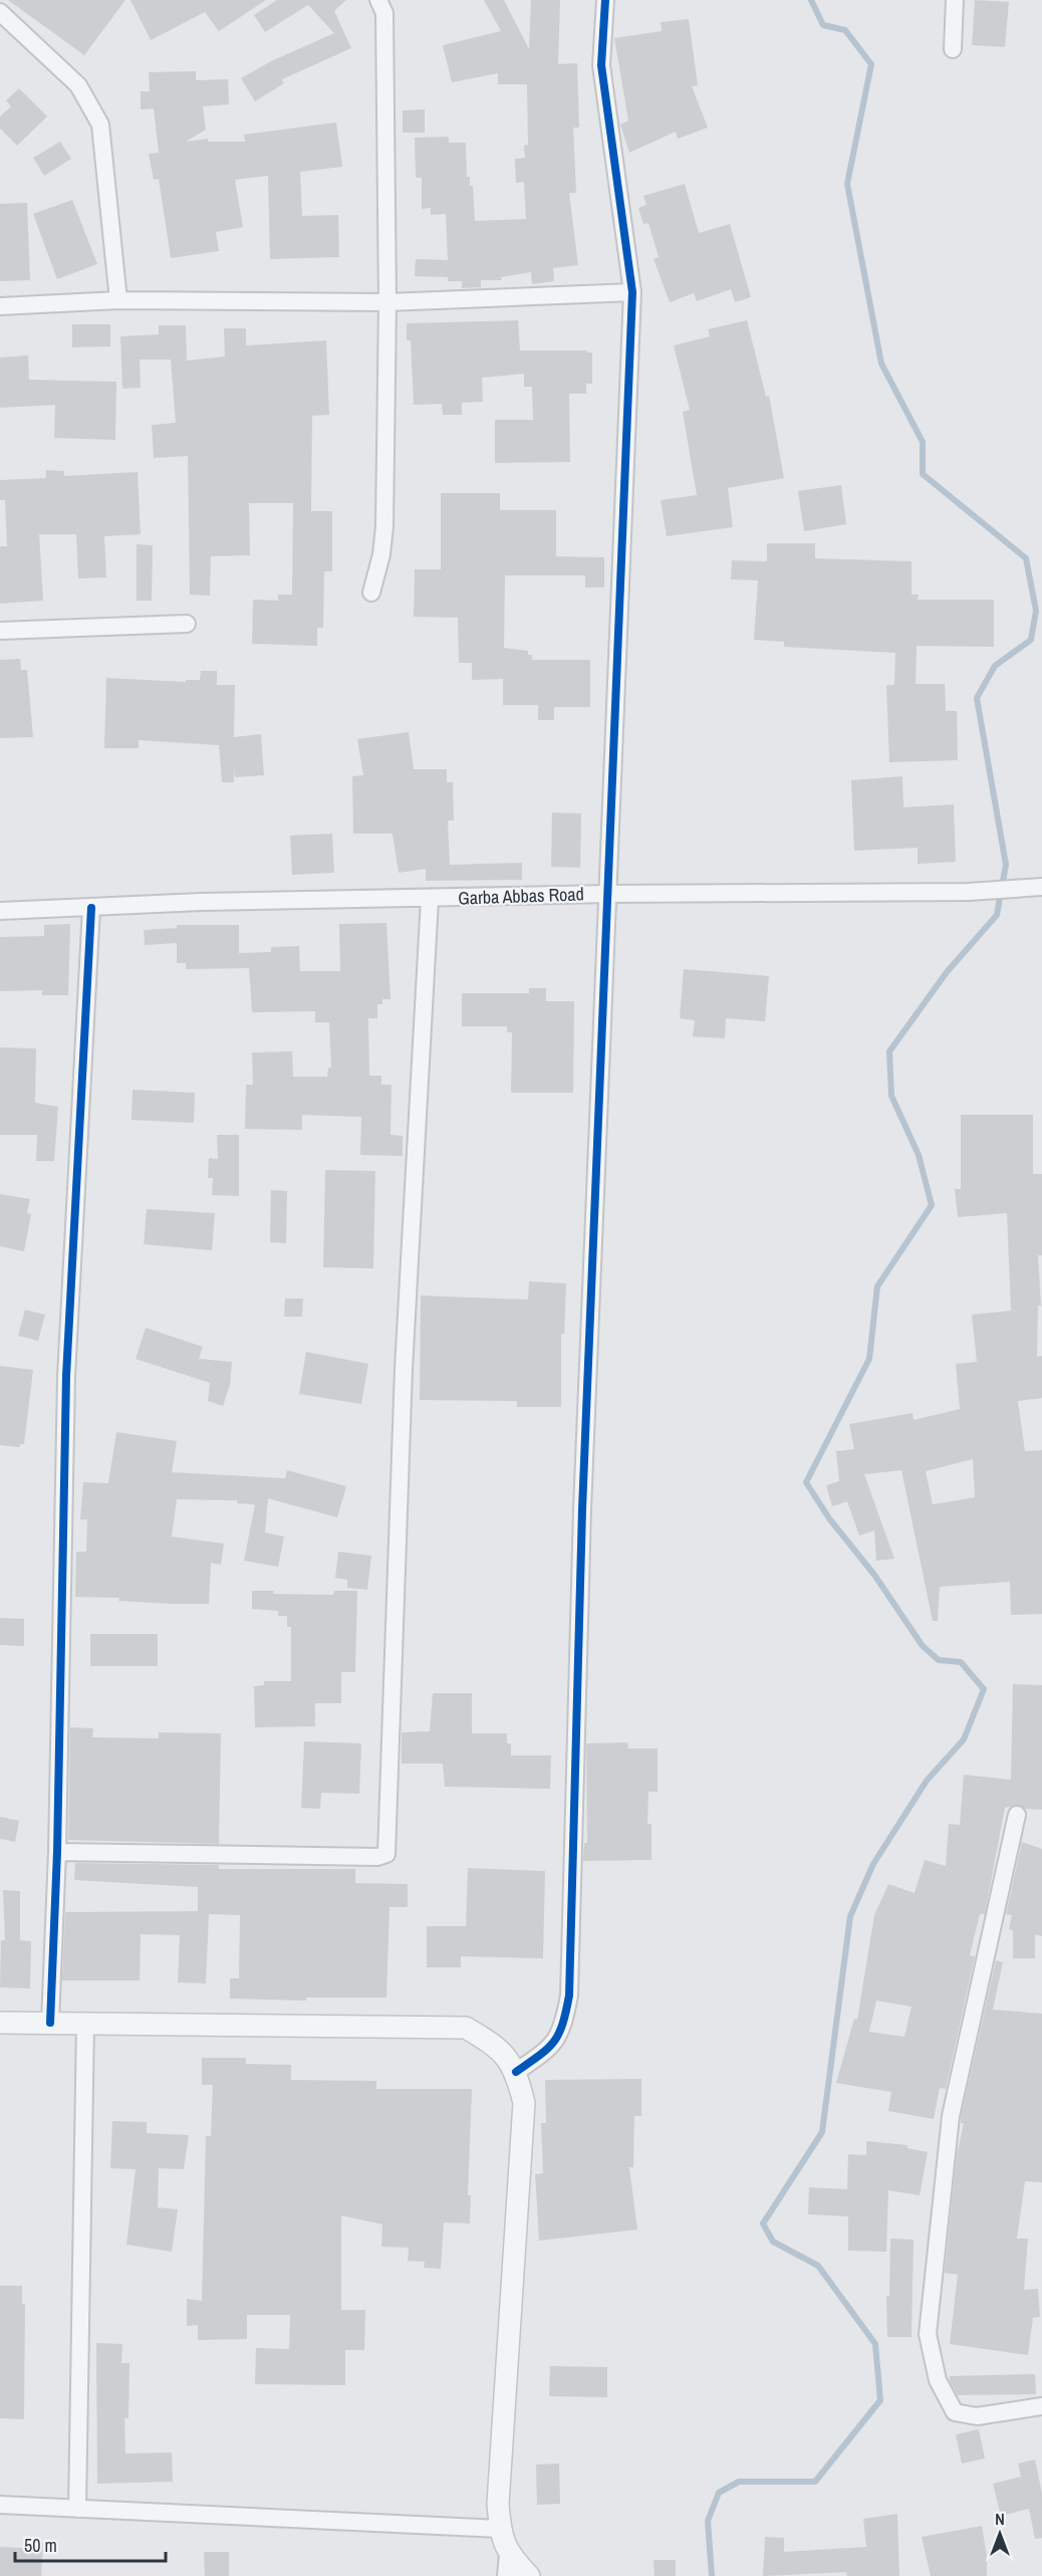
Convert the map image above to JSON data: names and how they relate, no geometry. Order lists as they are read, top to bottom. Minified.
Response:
{"streets":{"street":["Garba Abbas Road"]},"scale_bar":"50 m","north":"top"}
